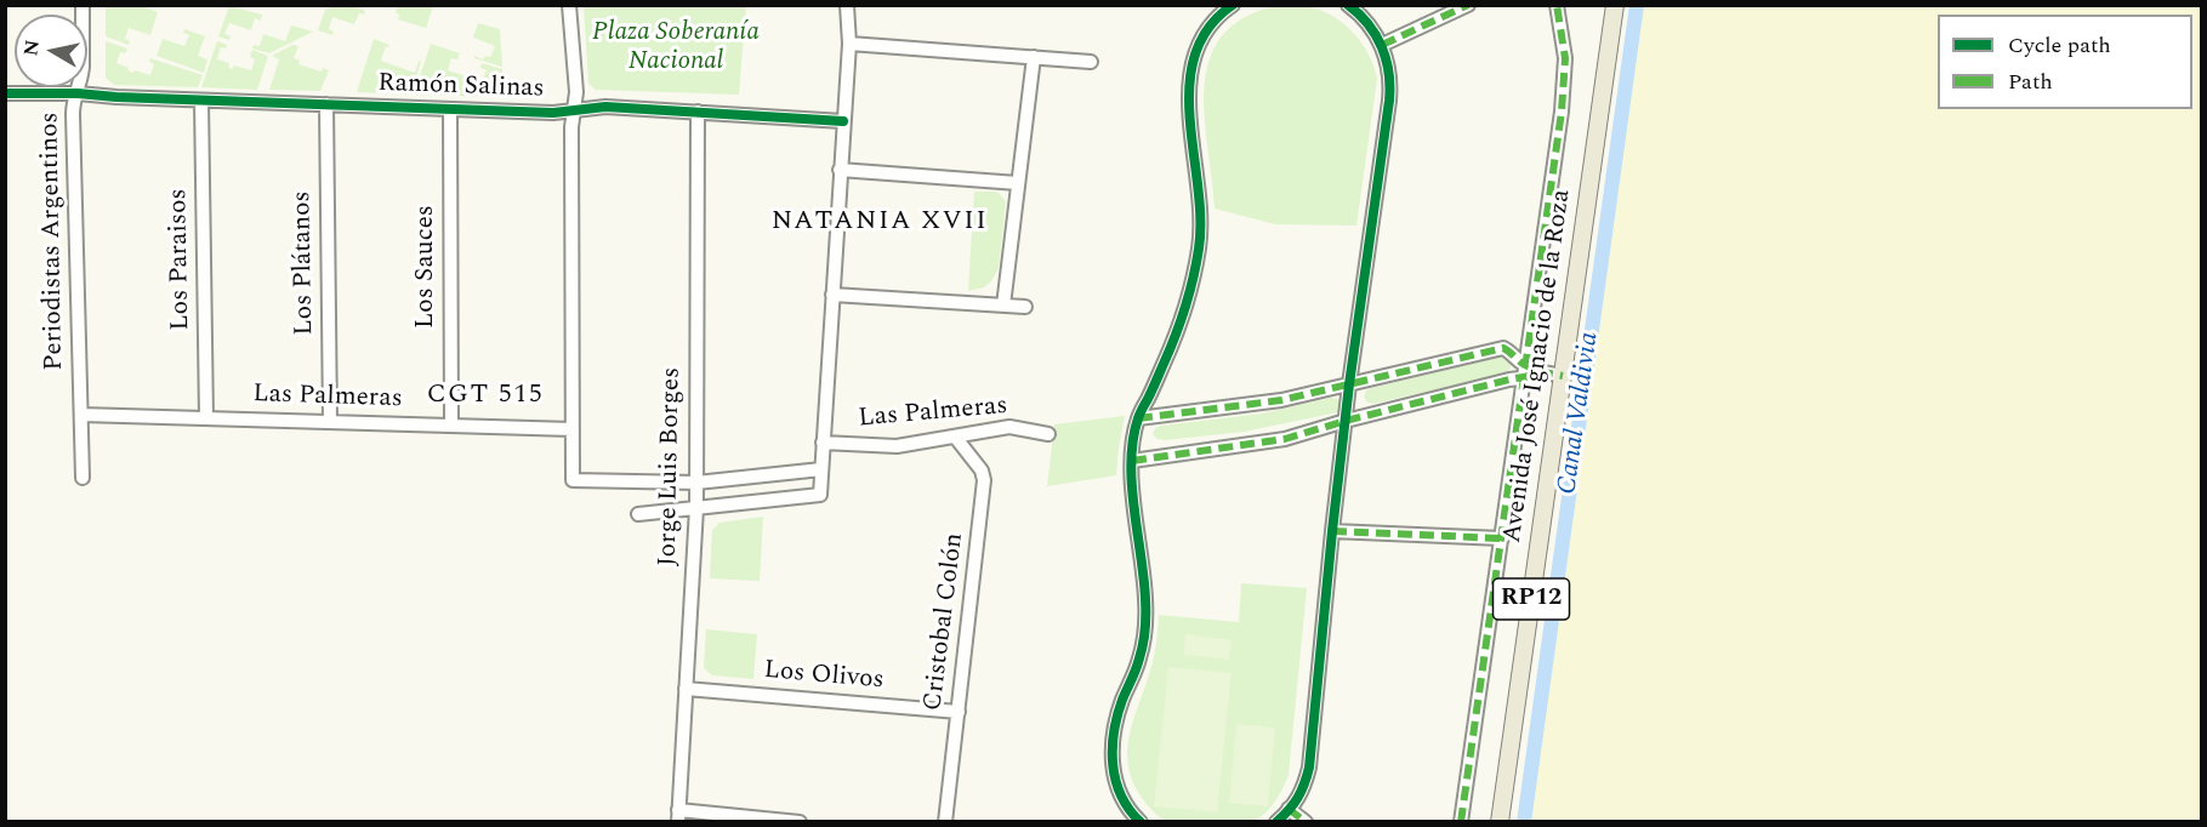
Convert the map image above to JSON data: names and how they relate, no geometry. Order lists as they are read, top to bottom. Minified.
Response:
{"streets":{"main road":["Avenida José Ignacio de la Roza","RP12"],"street":["Ramón Salinas","Periodistas Argentinos","Los Paraisos","Los Plátanos","Los Sauces","Las Palmeras","Jorge Luis Borges","Cristobal Colón","Los Olivos"]},"crossings":[["Ramón Salinas","Periodistas Argentinos"],["Ramón Salinas","Los Paraisos"],["Ramón Salinas","Los Plátanos"],["Ramón Salinas","Los Sauces"],["Ramón Salinas","Jorge Luis Borges"],["Periodistas Argentinos","Las Palmeras"],["Los Paraisos","Las Palmeras"],["Los Plátanos","Las Palmeras"],["Los Sauces","Las Palmeras"],["Las Palmeras","Cristobal Colón"],["Jorge Luis Borges","Los Olivos"],["Cristobal Colón","Los Olivos"]],"districts":["NATANIA XVII","CGT 515"],"water":["Canal Valdivia"],"parks":["Plaza Soberanía Nacional"],"legend":["Cycle path","Path"],"north":"left"}
